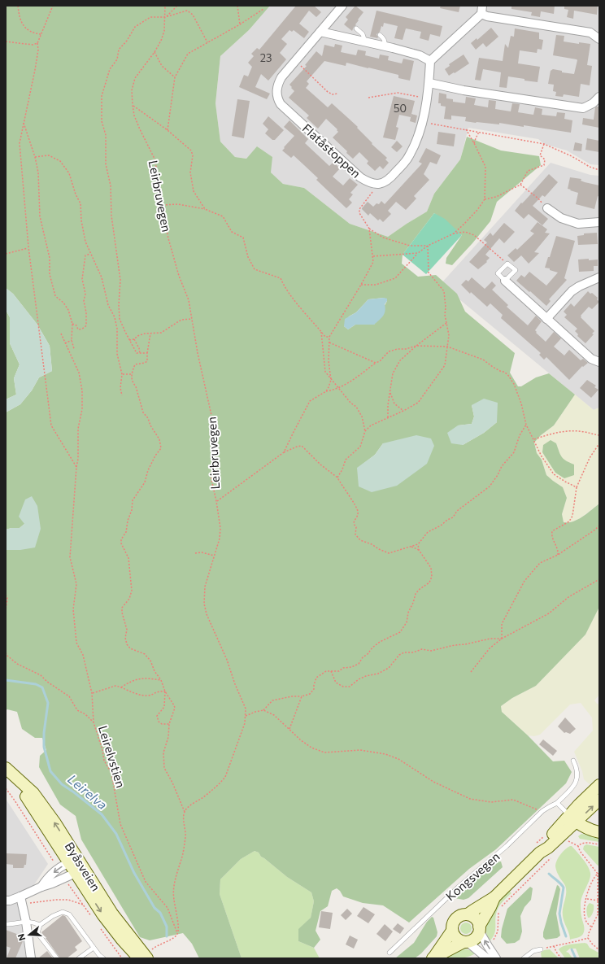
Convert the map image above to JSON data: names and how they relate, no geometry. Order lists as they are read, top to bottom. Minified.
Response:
{"streets":{"main road":["Byåsveien","Kongsvegen"],"street":["Flatåstoppen"],"path":["Leirbruvegen","Leirelvstien"]},"water":["Leirelva"],"house_numbers":["23","50"],"north":"left"}
